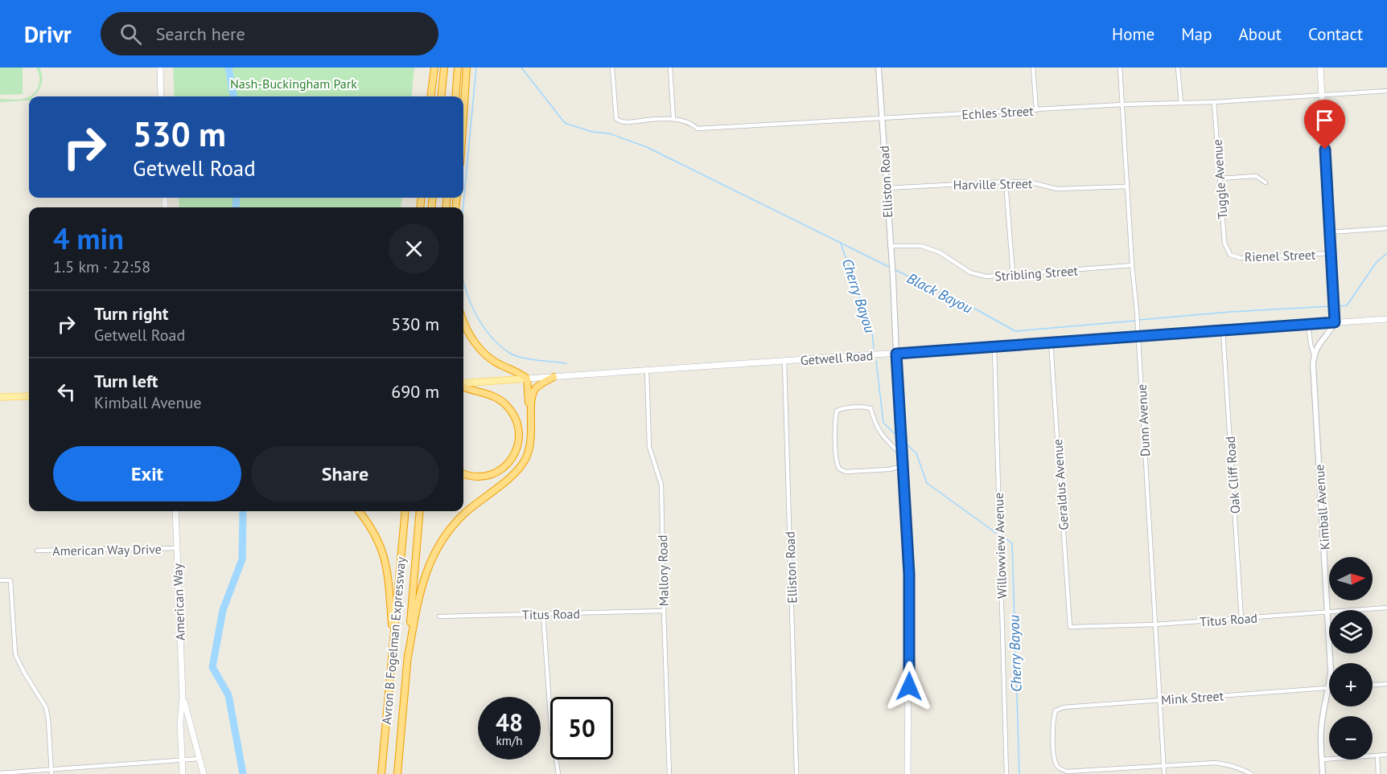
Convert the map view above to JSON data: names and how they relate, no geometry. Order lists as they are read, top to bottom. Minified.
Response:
{"streets":{"highway":["Avron B Fogelman Expressway"],"main road":["Getwell Road","American Way"],"street":["Echles Street","Tuggle Avenue","Elliston Road","Harville Street","Rienel Street","Stribling Street","Dunn Avenue","Oak Cliff Road","Geraldus Avenue","Kimball Avenue","Willowview Avenue","American Way Drive","Mallory Road","Titus Road","Mink Street"]},"crossings":[["Echles Street","Tuggle Avenue"],["Echles Street","Elliston Road"],["Echles Street","Dunn Avenue"],["Tuggle Avenue","Rienel Street"],["Elliston Road","Harville Street"],["Elliston Road","Stribling Street"],["Elliston Road","Getwell Road"],["Harville Street","Dunn Avenue"],["Stribling Street","Dunn Avenue"],["Getwell Road","Dunn Avenue"],["Getwell Road","Oak Cliff Road"],["Getwell Road","Geraldus Avenue"],["Getwell Road","Kimball Avenue"],["Getwell Road","Willowview Avenue"],["Getwell Road","Mallory Road"],["Dunn Avenue","Titus Road"],["Dunn Avenue","Mink Street"],["Oak Cliff Road","Titus Road"],["Geraldus Avenue","Titus Road"],["Kimball Avenue","Titus Road"],["Kimball Avenue","Mink Street"],["American Way Drive","American Way"],["Mallory Road","Titus Road"]],"water":["Black Bayou","Cherry Bayou"],"parks":["Nash-Buckingham Park"],"north":"right","page":{"header":"Drivr","search":"Search here","nav":["Home","Map","About","Contact"],"turn":["530 m","Getwell Road"],"heading":["4 min","1.5 km · 22:58"],"list":[{"name":"Turn right","note":"Getwell Road","value":"530 m"},{"name":"Turn left","note":"Kimball Avenue","value":"690 m"}],"buttons":["Exit","Share"],"map_buttons":["+","−"],"speed":"48 km/h","limit":"50"}}
